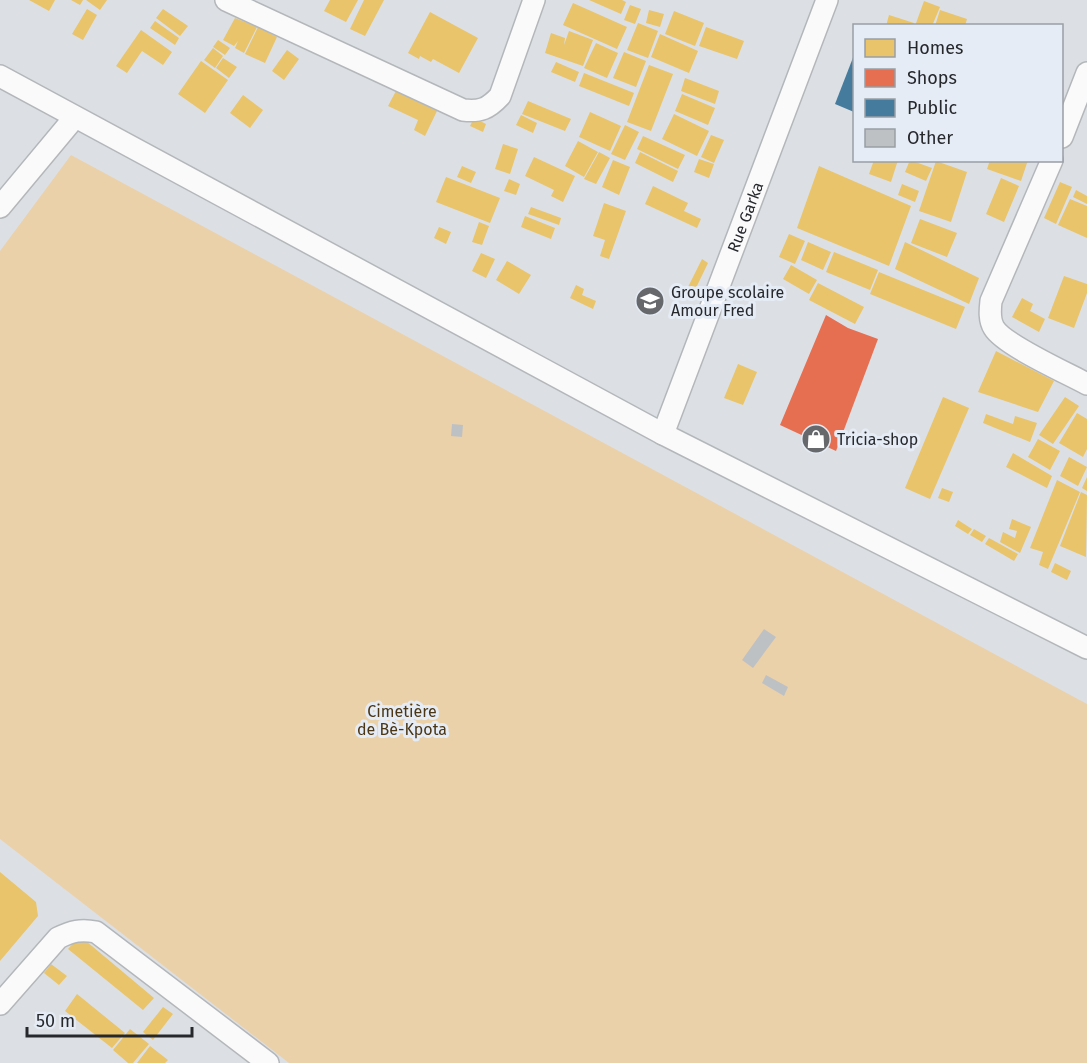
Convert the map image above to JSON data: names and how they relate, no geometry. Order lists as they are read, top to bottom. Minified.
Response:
{"streets":{"street":["Rue Garka"]},"parks":["Cimetière de Bè-Kpota"],"places":{"school or university":["Groupe scolaire Amour Fred"],"shop":["Tricia-shop"]},"legend":["Homes","Shops","Public","Other"],"scale_bar":"50 m"}
